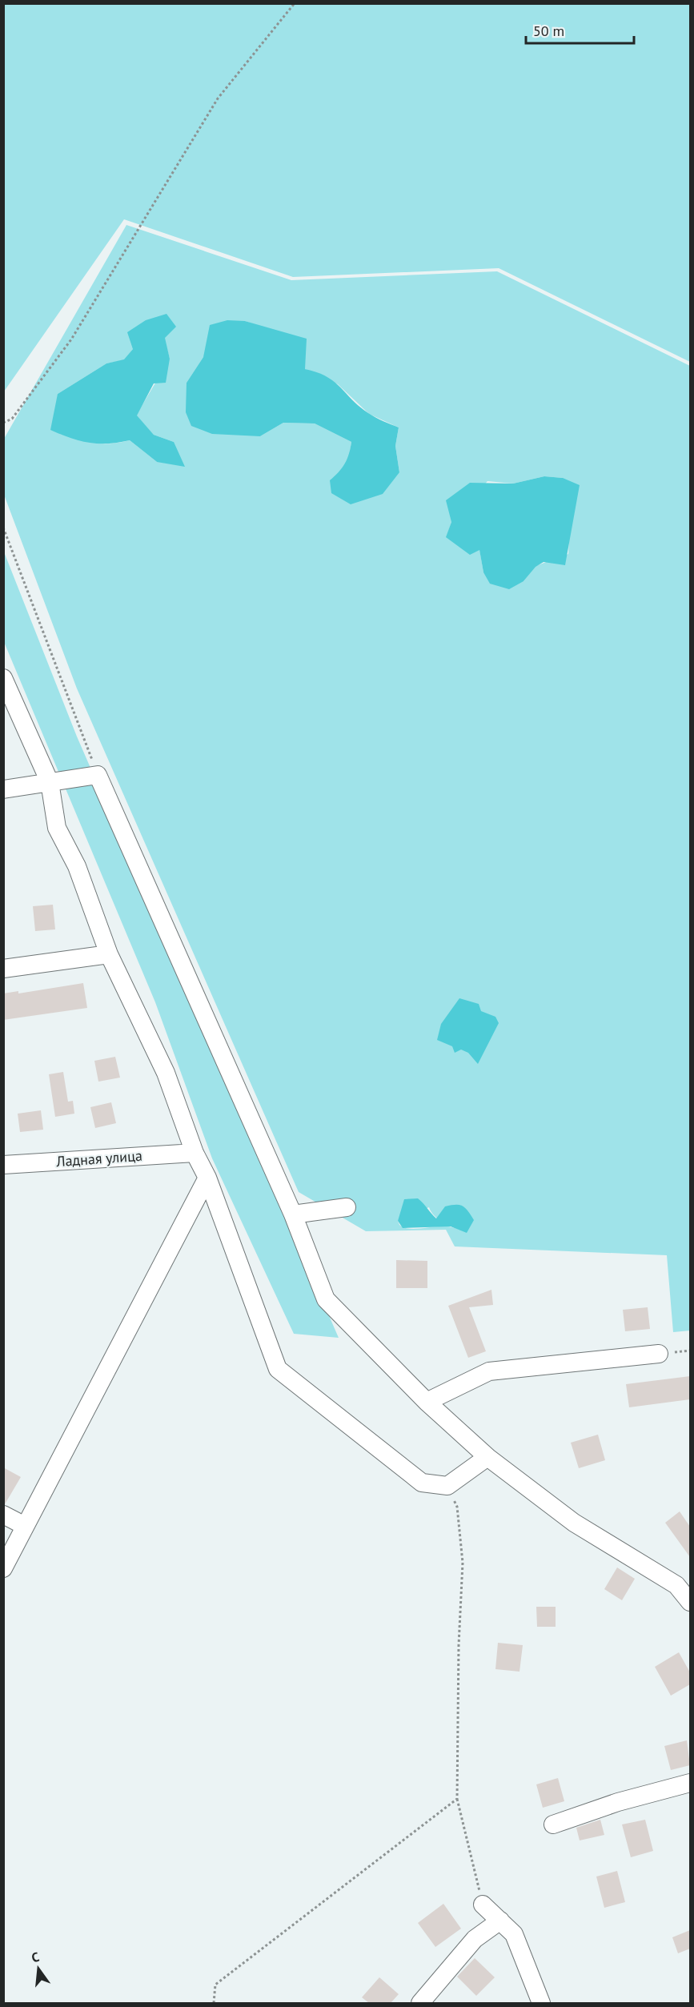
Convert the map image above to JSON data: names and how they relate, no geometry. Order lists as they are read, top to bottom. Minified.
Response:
{"streets":{"street":["Ладная улица"]},"scale_bar":"50 m","north":"top"}
